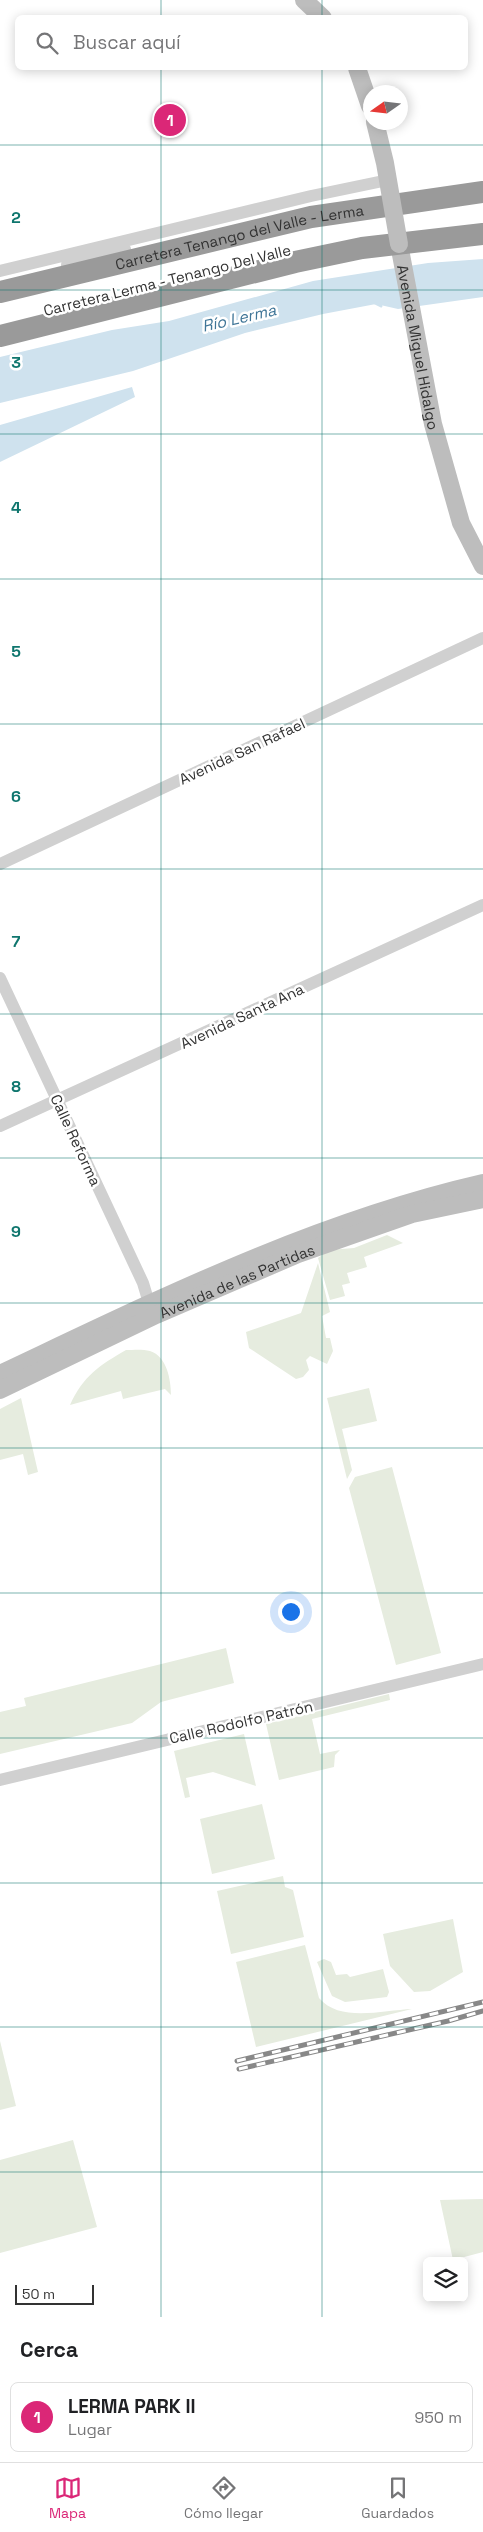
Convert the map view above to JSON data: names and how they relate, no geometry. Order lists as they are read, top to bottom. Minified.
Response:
{"streets":{"highway":["Carretera Tenango del Valle - Lerma","Carretera Lerma - Tenango Del Valle"],"main road":["Avenida Miguel Hidalgo","Avenida de las Partidas"],"street":["Avenida San Rafael","Avenida Santa Ana","Calle Reforma","Calle Rodolfo Patrón"]},"crossings":[["Avenida Santa Ana","Calle Reforma"],["Calle Reforma","Avenida de las Partidas"]],"water":["Río Lerma"],"scale_bar":"50 m","north":"left","page":{"search":"Buscar aquí","pins":"1","scale":"50 m","heading":"Cerca","list":[{"mark":"1","name":"LERMA PARK II","note":"Lugar","value":"950 m"}],"nav":["Mapa","Cómo llegar","Guardados"]},"grid":{"rows":["2","3","4","5","6","7","8","9"]}}
